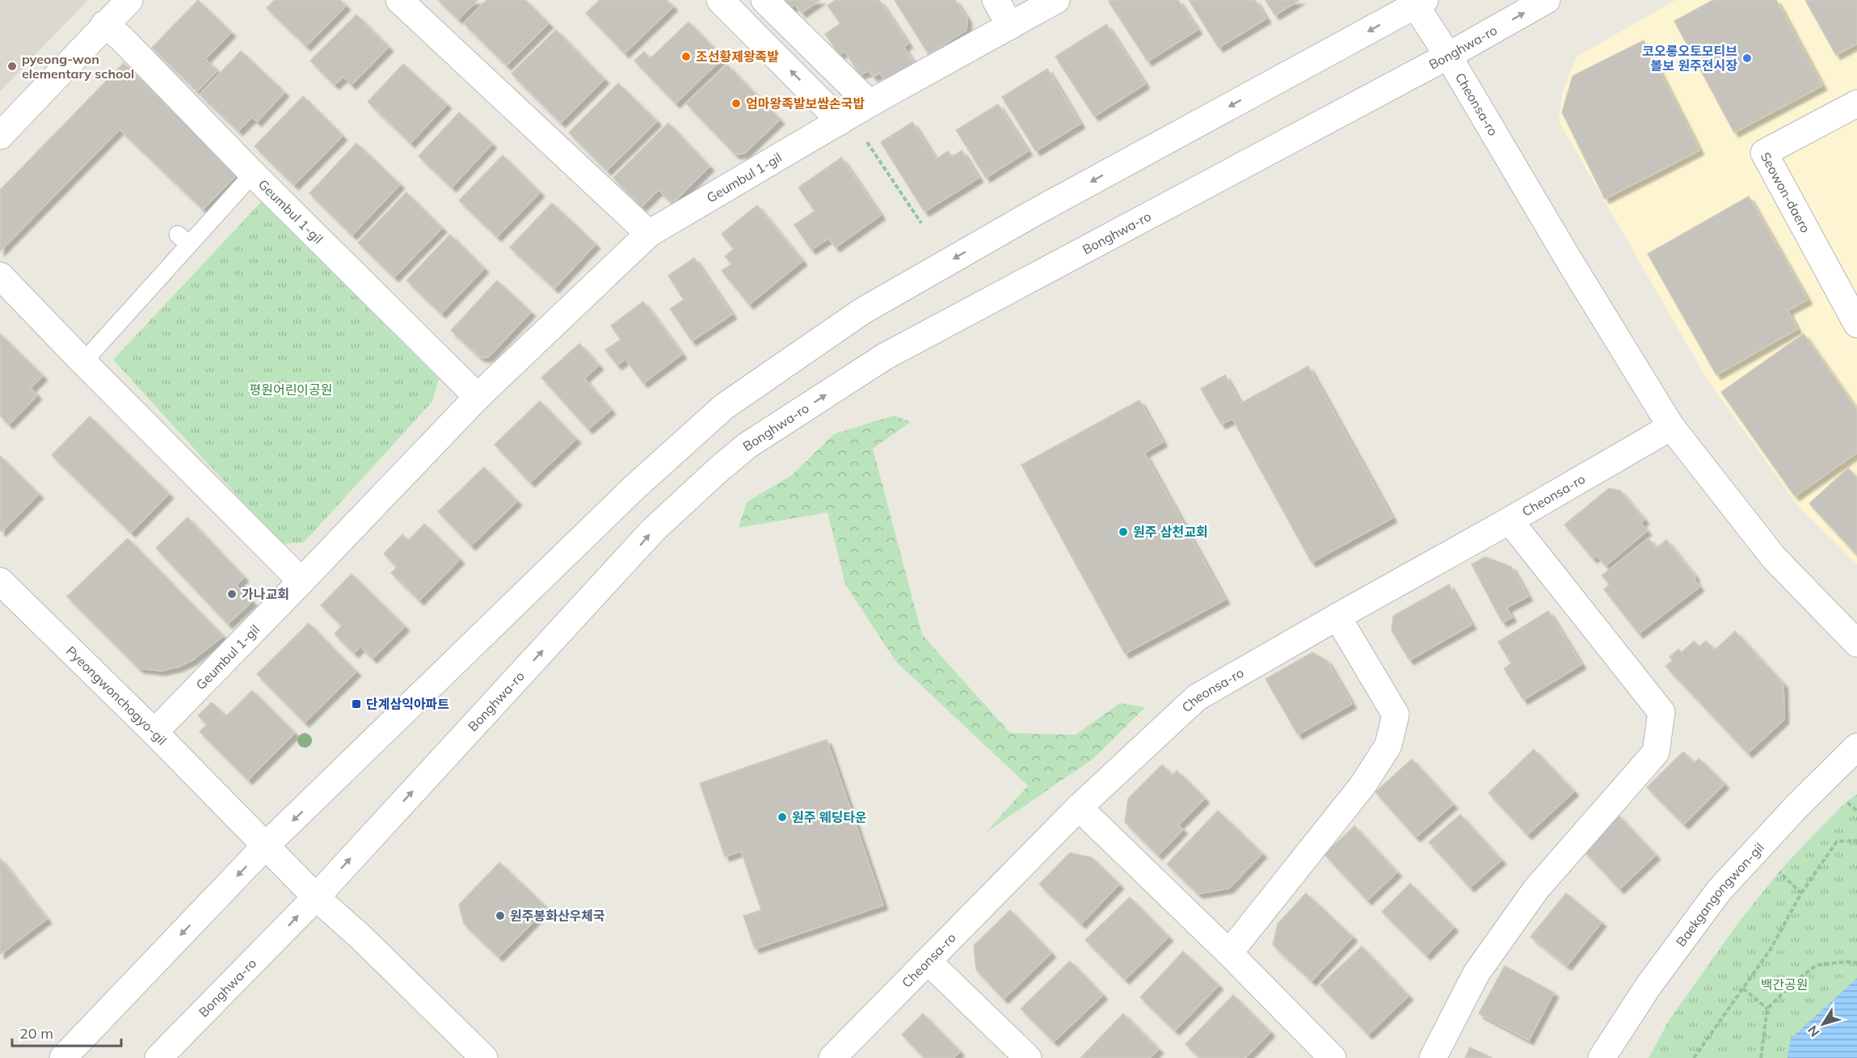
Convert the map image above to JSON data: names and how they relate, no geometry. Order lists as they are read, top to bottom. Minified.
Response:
{"streets":{"street":["Bonghwa-ro","Cheonsa-ro","Geumbul 1-gil","Seowon-daero","Pyeongwonchogyo-gil","Baekgangongwon-gil"]},"crossings":[["Bonghwa-ro","Cheonsa-ro"],["Bonghwa-ro","Pyeongwonchogyo-gil"],["Geumbul 1-gil","Pyeongwonchogyo-gil"]],"parks":["평원어린이공원","백간공원"],"places":{"other":["조선황제왕족발","코오롱오토모티브 볼보 원주전시장","pyeong-won elementary school","엄마왕족발보쌈손국밥","원주 삼천교회","가나교회","원주 웨딩타운","원주봉화산우체국"],"transit":["단계삼익아파트"]},"scale_bar":"20 m","north":"bottom left"}
